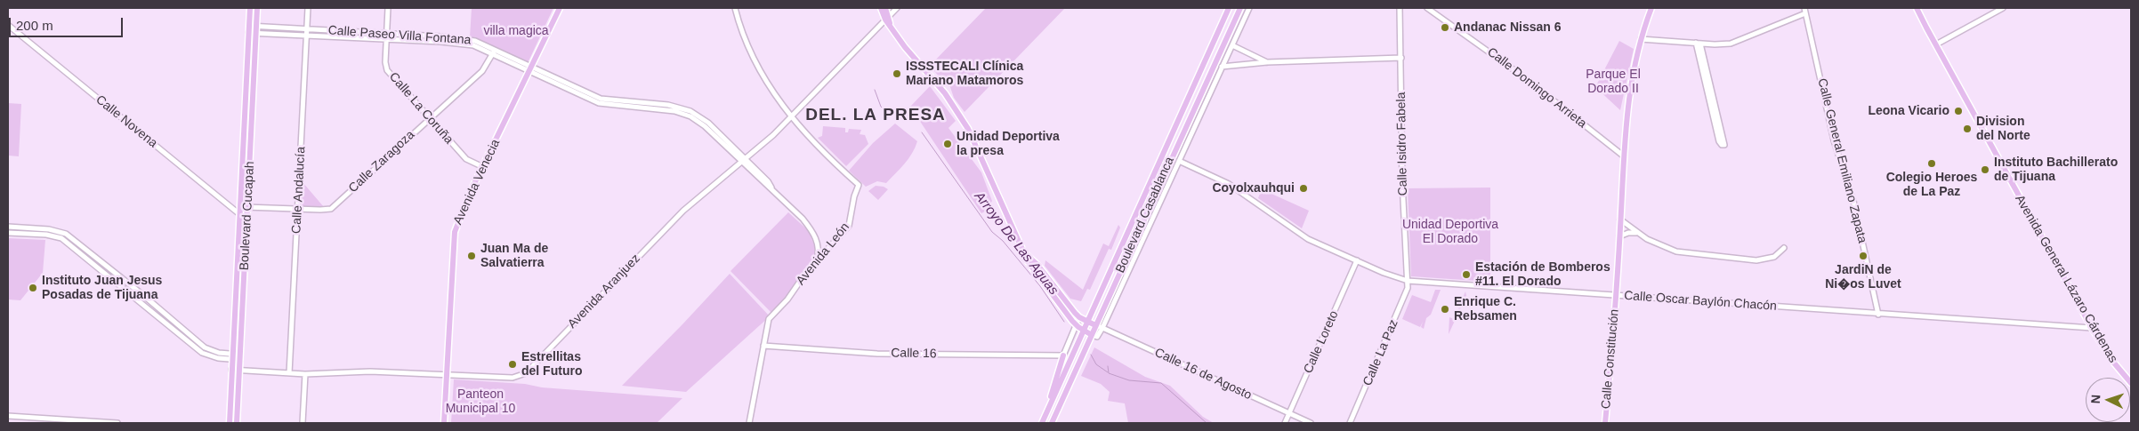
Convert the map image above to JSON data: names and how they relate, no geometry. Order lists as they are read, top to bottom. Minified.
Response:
{"streets":{"main road":["Avenida Venecia","Boulevard Casablanca","Boulevard Cucapah","Avenida General Lázaro Cárdenas","Calle Constitución"],"street":["Calle Paseo Villa Fontana","Calle Domingo Arrieta","Calle La Coruña","Calle Novena","Calle Isidro Fabela","Calle General Emiliano Zapata","Calle Zaragoza","Calle Andalucía","Avenida León","Avenida Aranjuez","Calle Oscar Baylón Chacón","Calle Loreto","Calle La Paz","Calle 16","Calle 16 de Agosto"]},"crossings":[["Calle Paseo Villa Fontana","Calle La Coruña"],["Calle Paseo Villa Fontana","Calle Zaragoza"],["Calle Paseo Villa Fontana","Avenida Venecia"],["Calle Paseo Villa Fontana","Calle Andalucía"],["Calle Paseo Villa Fontana","Boulevard Cucapah"],["Calle Paseo Villa Fontana","Avenida León"],["Calle Paseo Villa Fontana","Avenida Aranjuez"],["Calle Domingo Arrieta","Calle Constitución"],["Calle La Coruña","Calle Zaragoza"],["Calle La Coruña","Avenida Venecia"],["Calle Novena","Boulevard Cucapah"],["Calle Isidro Fabela","Calle Oscar Baylón Chacón"],["Calle Isidro Fabela","Calle La Paz"],["Calle General Emiliano Zapata","Calle Oscar Baylón Chacón"],["Calle Zaragoza","Calle Andalucía"],["Calle Zaragoza","Boulevard Cucapah"],["Avenida Venecia","Avenida Aranjuez"],["Calle Andalucía","Avenida Aranjuez"],["Boulevard Casablanca","Calle 16 de Agosto"],["Boulevard Cucapah","Avenida Aranjuez"],["Avenida León","Avenida Aranjuez"],["Avenida León","Calle 16"],["Avenida General Lázaro Cárdenas","Calle Oscar Baylón Chacón"],["Calle Oscar Baylón Chacón","Calle Loreto"],["Calle Oscar Baylón Chacón","Calle La Paz"],["Calle Oscar Baylón Chacón","Calle Constitución"],["Calle Loreto","Calle 16 de Agosto"]],"districts":["DEL. LA PRESA"],"water":["Arroyo De Las Aguas"],"parks":["villa magica","Parque El Dorado II","Unidad Deportiva El Dorado","Panteon Municipal 10"],"places":["Andanac Nissan 6","ISSSTECALI Clínica Mariano Matamoros","Leona Vicario","Division del Norte","Unidad Deportiva la presa","Colegio Heroes de La Paz","Instituto Bachillerato de Tijuana","Coyolxauhqui","Juan Ma de Salvatierra","JardiN de Ni�os Luvet","Estación de Bomberos #11. El Dorado","Instituto Juan Jesus Posadas de Tijuana","Enrique C. Rebsamen","Estrellitas del Futuro"],"scale_bar":"200 m","north":"left"}
